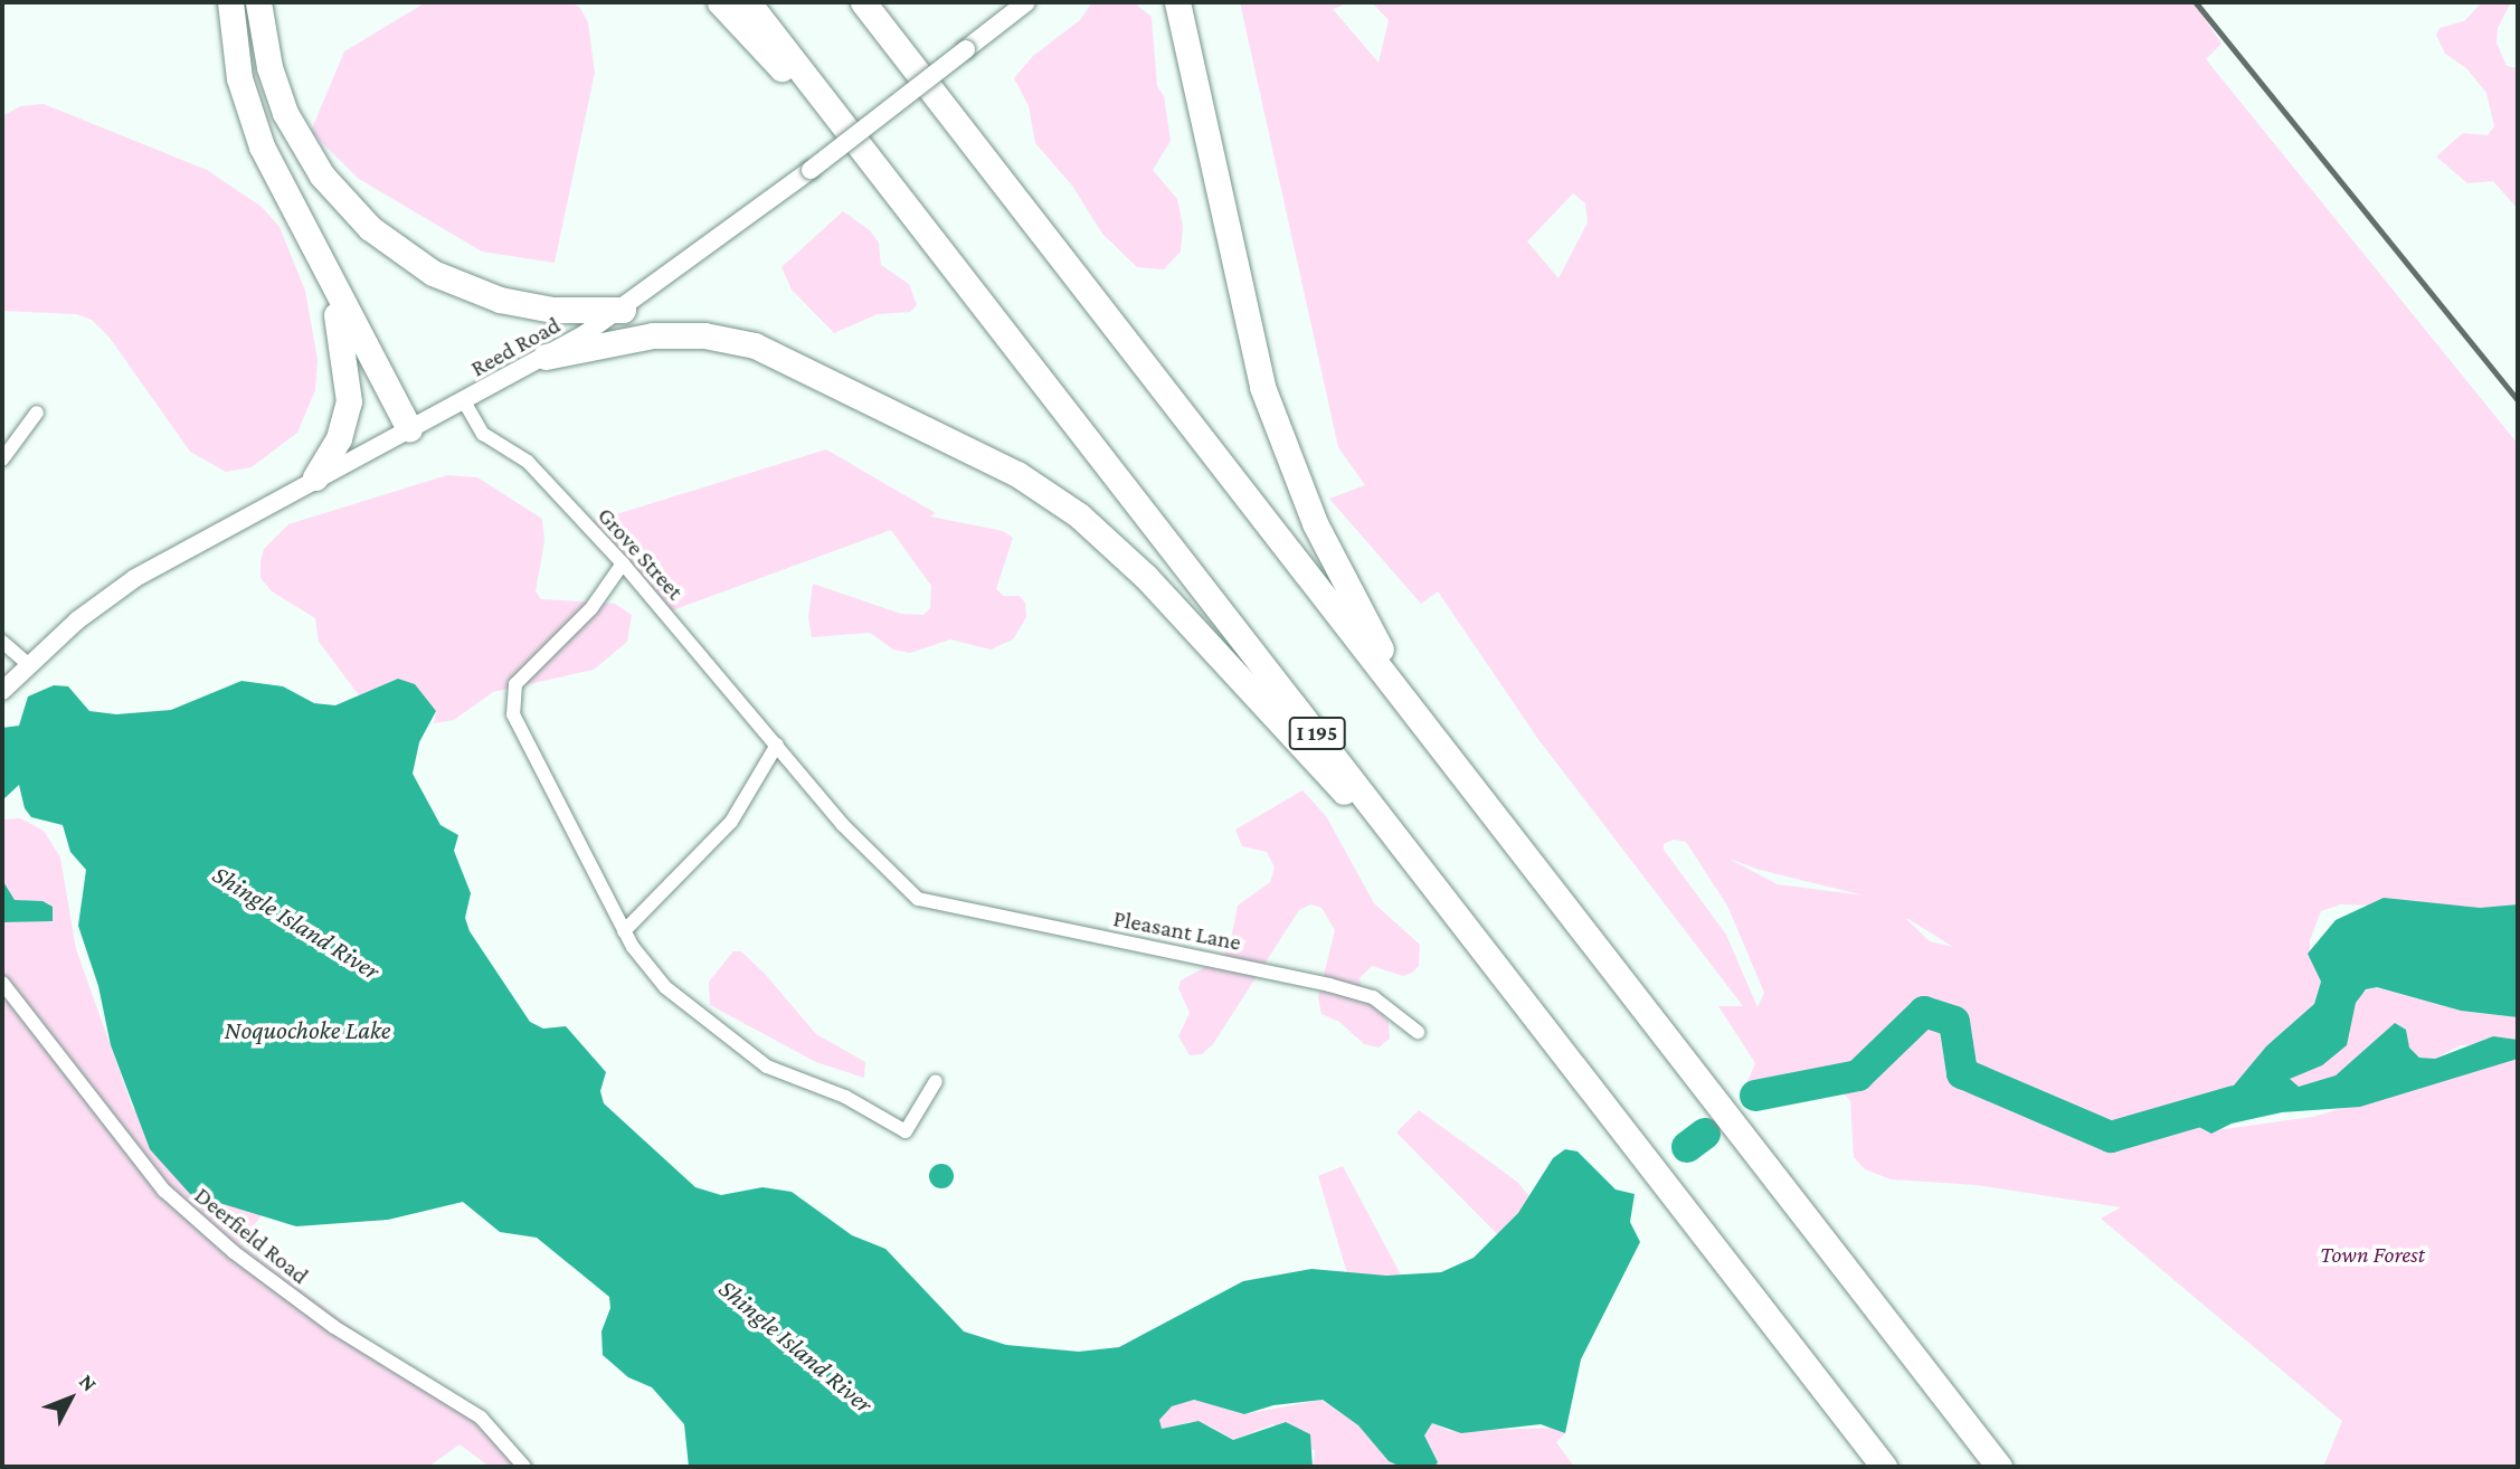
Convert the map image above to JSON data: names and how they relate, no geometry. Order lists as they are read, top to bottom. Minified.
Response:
{"streets":{"highway":["I 195"],"street":["Reed Road","Grove Street","Pleasant Lane","Deerfield Road"]},"crossings":[["Reed Road","Grove Street"],["Grove Street","Pleasant Lane"]],"water":["Shingle Island River","Noquochoke Lake"],"parks":["Town Forest"],"north":"top right"}
